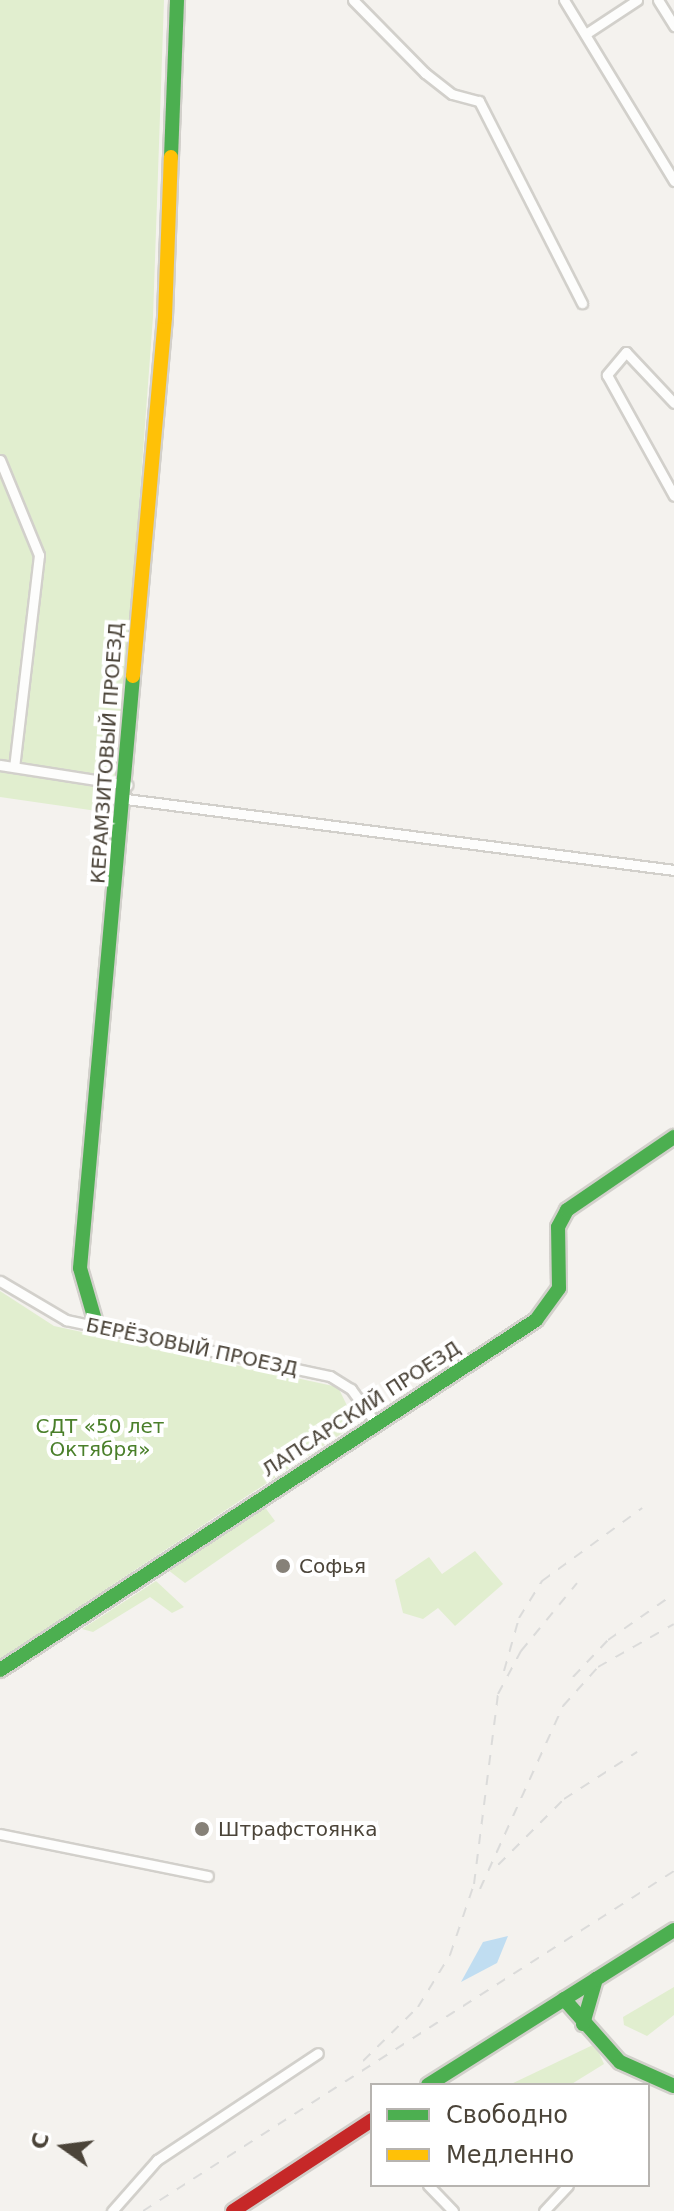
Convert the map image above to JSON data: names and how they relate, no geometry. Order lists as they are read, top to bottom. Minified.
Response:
{"streets":{"main road":["КЕРАМЗИТОВЫЙ ПРОЕЗД","ЛАПСАРСКИЙ ПРОЕЗД"],"street":["БЕРЁЗОВЫЙ ПРОЕЗД"]},"crossings":[["КЕРАМЗИТОВЫЙ ПРОЕЗД","БЕРЁЗОВЫЙ ПРОЕЗД"],["БЕРЁЗОВЫЙ ПРОЕЗД","ЛАПСАРСКИЙ ПРОЕЗД"]],"parks":["СДТ «50 лет Октября»"],"places":["Софья","Штрафстоянка"],"legend":["Свободно","Медленно"],"north":"left"}
